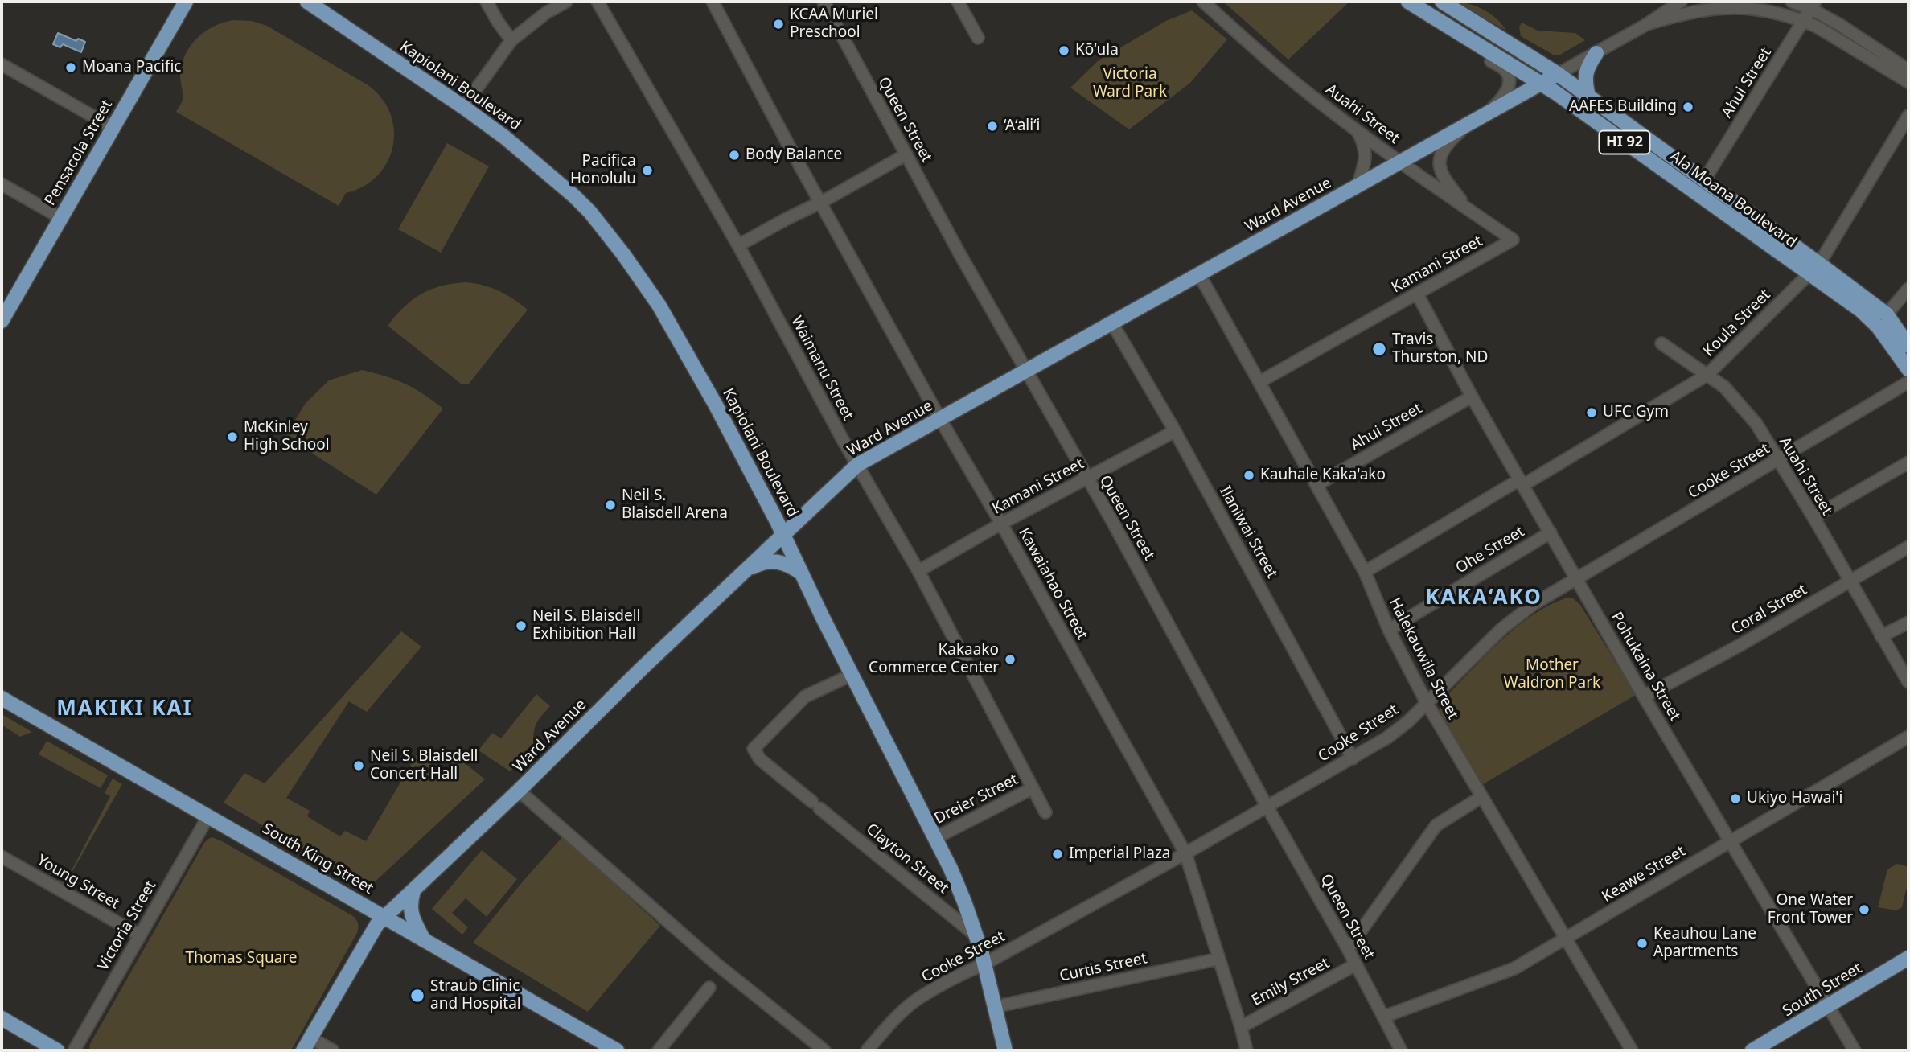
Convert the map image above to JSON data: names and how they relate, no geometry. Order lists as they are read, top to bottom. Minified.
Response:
{"streets":{"main road":["Kapiolani Boulevard","HI 92","Pensacola Street","Ala Moana Boulevard","Ward Avenue","South King Street","South Street"],"street":["Ahui Street","Auahi Street","Queen Street","Kamani Street","Koula Street","Waimanu Street","Cooke Street","Ilaniwai Street","Ohe Street","Kawaiahao Street","Coral Street","Halekauwila Street","Pohukaina Street","Dreier Street","Clayton Street","Keawe Street","Young Street","Victoria Street","Curtis Street","Emily Street"]},"crossings":[["Ahui Street","Ala Moana Boulevard"],["Ahui Street","Ward Avenue"],["Ahui Street","Halekauwila Street"],["Ahui Street","Pohukaina Street"],["Kapiolani Boulevard","Ward Avenue"],["Kapiolani Boulevard","Cooke Street"],["Kapiolani Boulevard","Dreier Street"],["Kapiolani Boulevard","Clayton Street"],["Kapiolani Boulevard","Curtis Street"],["Auahi Street","Ward Avenue"],["Auahi Street","Kamani Street"],["Auahi Street","Koula Street"],["Auahi Street","Cooke Street"],["Auahi Street","Coral Street"],["Queen Street","Ward Avenue"],["Queen Street","Kamani Street"],["Queen Street","Cooke Street"],["Queen Street","Keawe Street"],["Queen Street","Emily Street"],["Ala Moana Boulevard","Ward Avenue"],["Ala Moana Boulevard","Koula Street"],["Ward Avenue","Waimanu Street"],["Ward Avenue","Ilaniwai Street"],["Ward Avenue","Kawaiahao Street"],["Ward Avenue","Halekauwila Street"],["Ward Avenue","South King Street"],["Kamani Street","Waimanu Street"],["Kamani Street","Ilaniwai Street"],["Kamani Street","Kawaiahao Street"],["Kamani Street","Halekauwila Street"],["Kamani Street","Pohukaina Street"],["Koula Street","Halekauwila Street"],["Koula Street","Pohukaina Street"],["Waimanu Street","Dreier Street"],["Cooke Street","Ilaniwai Street"],["Cooke Street","Kawaiahao Street"],["Cooke Street","Halekauwila Street"],["Cooke Street","Pohukaina Street"],["Ohe Street","Halekauwila Street"],["Ohe Street","Pohukaina Street"],["Kawaiahao Street","Curtis Street"],["Kawaiahao Street","Emily Street"],["Coral Street","Pohukaina Street"],["Halekauwila Street","Keawe Street"],["Pohukaina Street","Keawe Street"],["Pohukaina Street","South Street"],["South King Street","Victoria Street"],["Young Street","Victoria Street"]],"districts":["KAKA‘AKO","MAKIKI KAI"],"parks":["Victoria Ward Park","Mother Waldron Park","Thomas Square"],"places":["KCAA Muriel Preschool","Kōʻula","Moana Pacific","AAFES Building","‘A‘ali‘i","Body Balance","Pacifica Honolulu","Travis Thurston, ND","UFC Gym","McKinley High School","Kauhale Kaka'ako","Neil S. Blaisdell Arena","Neil S. Blaisdell Exhibition Hall","Kakaako Commerce Center","Neil S. Blaisdell Concert Hall","Ukiyo Hawai'i","Imperial Plaza","One Water Front Tower","Keauhou Lane Apartments","Straub Clinic and Hospital"]}
